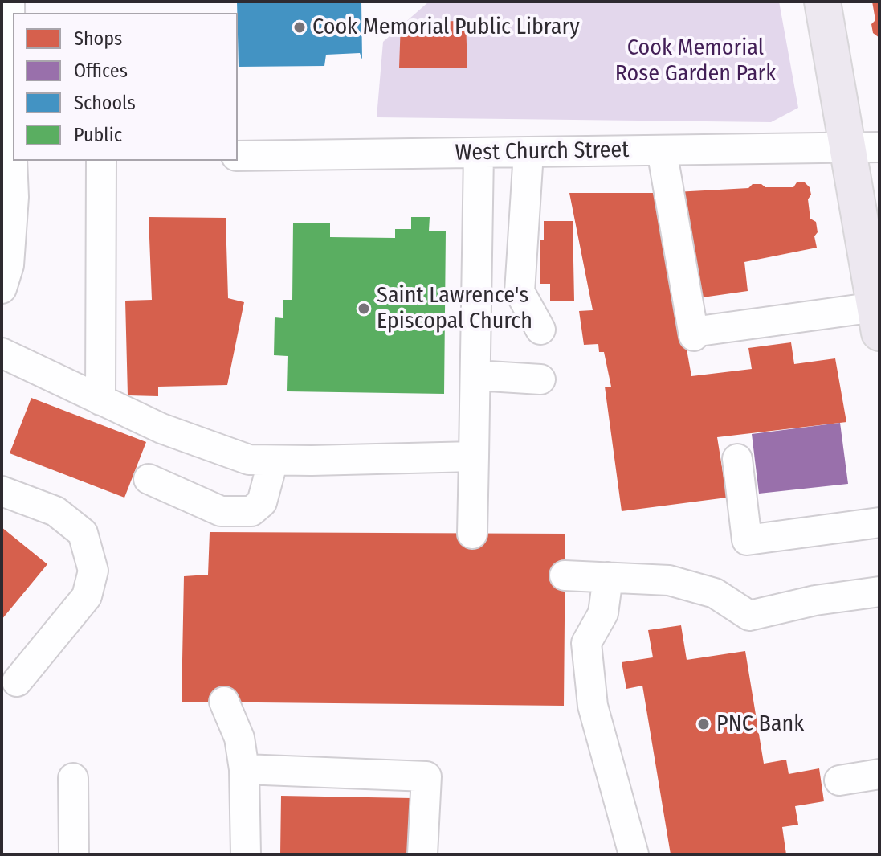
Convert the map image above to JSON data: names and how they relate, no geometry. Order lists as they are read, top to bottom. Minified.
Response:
{"streets":{"street":["West Church Street"]},"parks":["Cook Memorial Rose Garden Park"],"places":["Cook Memorial Public Library","Saint Lawrence's Episcopal Church","PNC Bank"],"legend":["Shops","Offices","Schools","Public"]}
